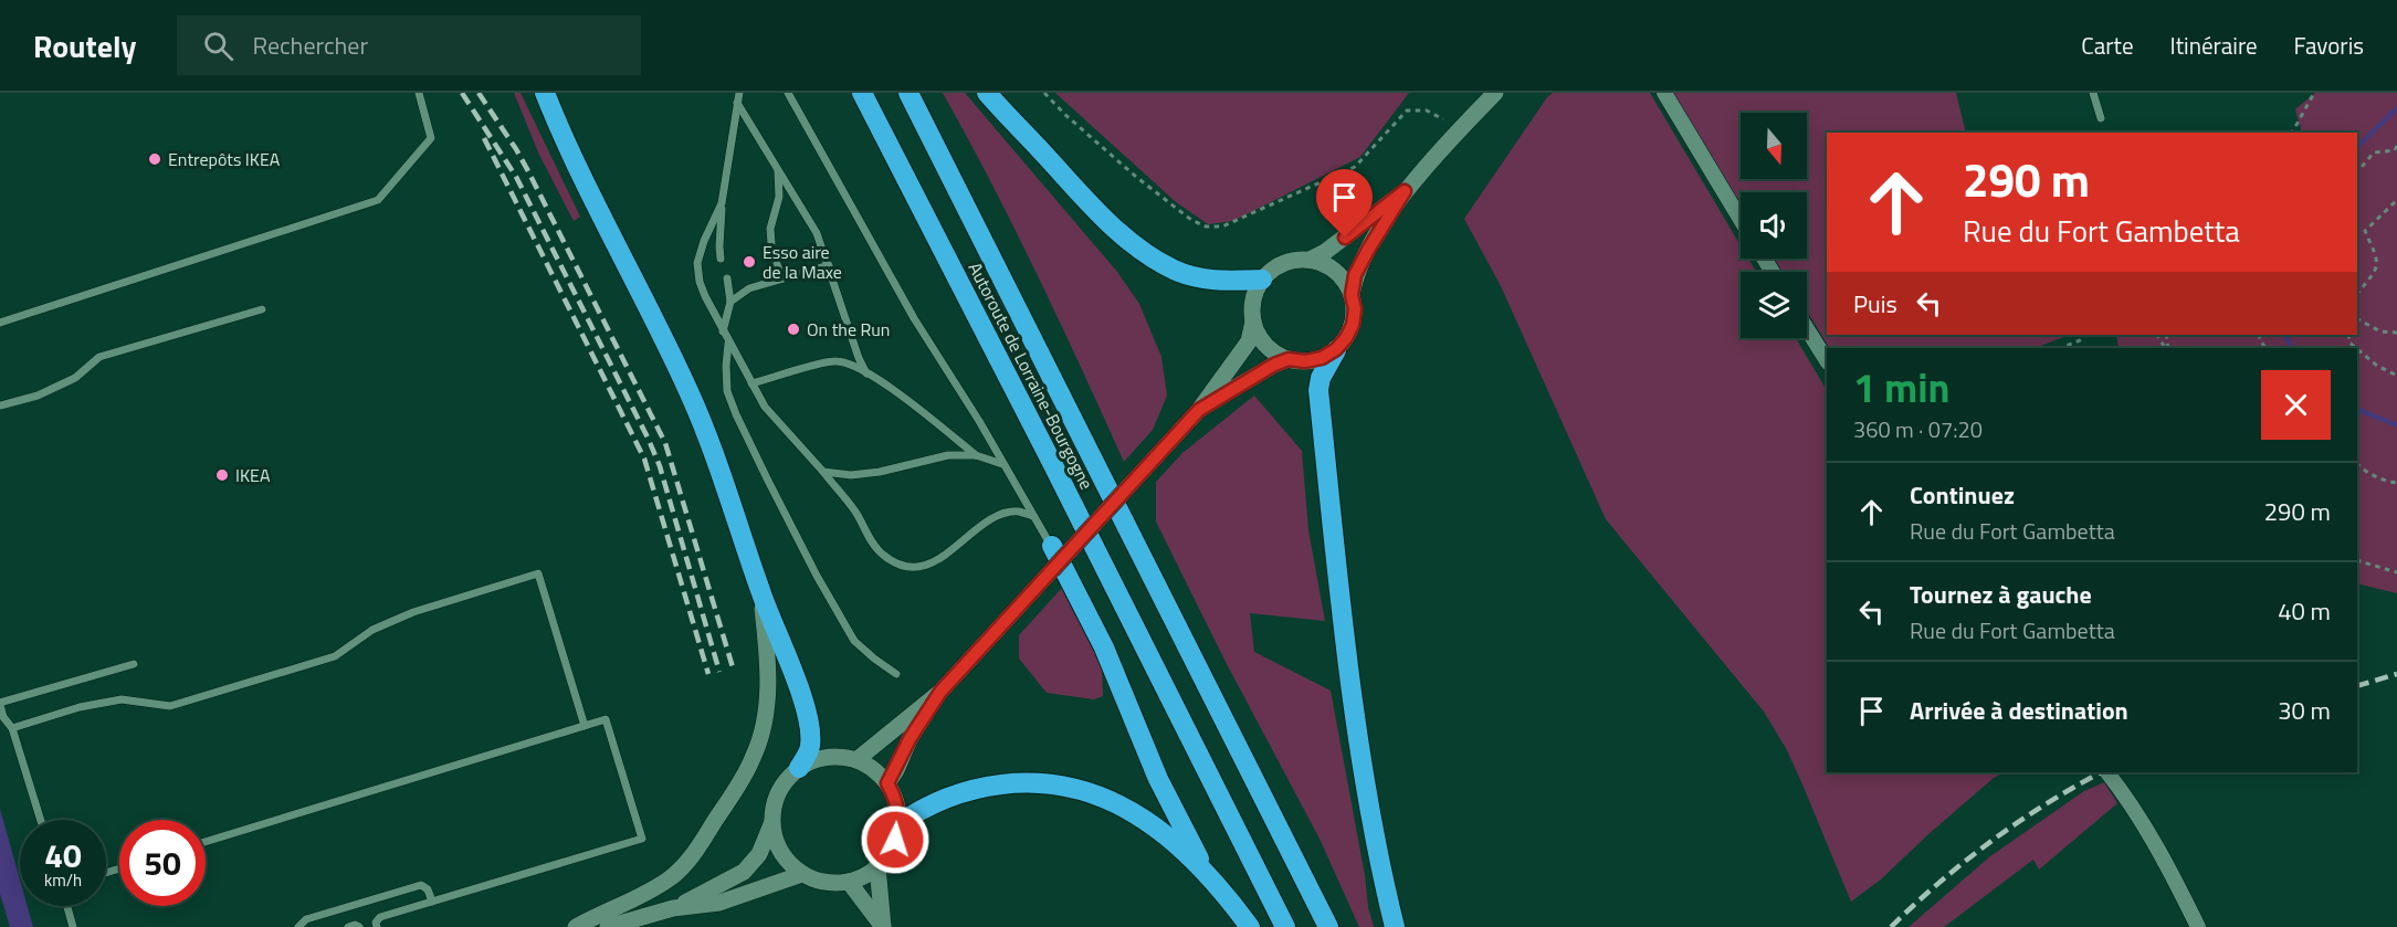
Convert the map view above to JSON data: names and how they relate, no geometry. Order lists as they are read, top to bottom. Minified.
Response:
{"streets":{"highway":["Autoroute de Lorraine-Bourgogne"]},"places":["Entrepôts IKEA","Esso aire de la Maxe","On the Run","IKEA"],"north":"bottom","page":{"header":"Routely","search":"Rechercher","nav":["Carte","Itinéraire","Favoris"],"turn":["290 m","Rue du Fort Gambetta"],"then":"Puis","heading":["1 min","360 m · 07:20"],"list":[{"name":"Continuez","note":"Rue du Fort Gambetta","value":"290 m"},{"name":"Tournez à gauche","note":"Rue du Fort Gambetta","value":"40 m"},{"name":"Arrivée à destination","value":"30 m"}],"speed":"40 km/h","limit":"50"}}
